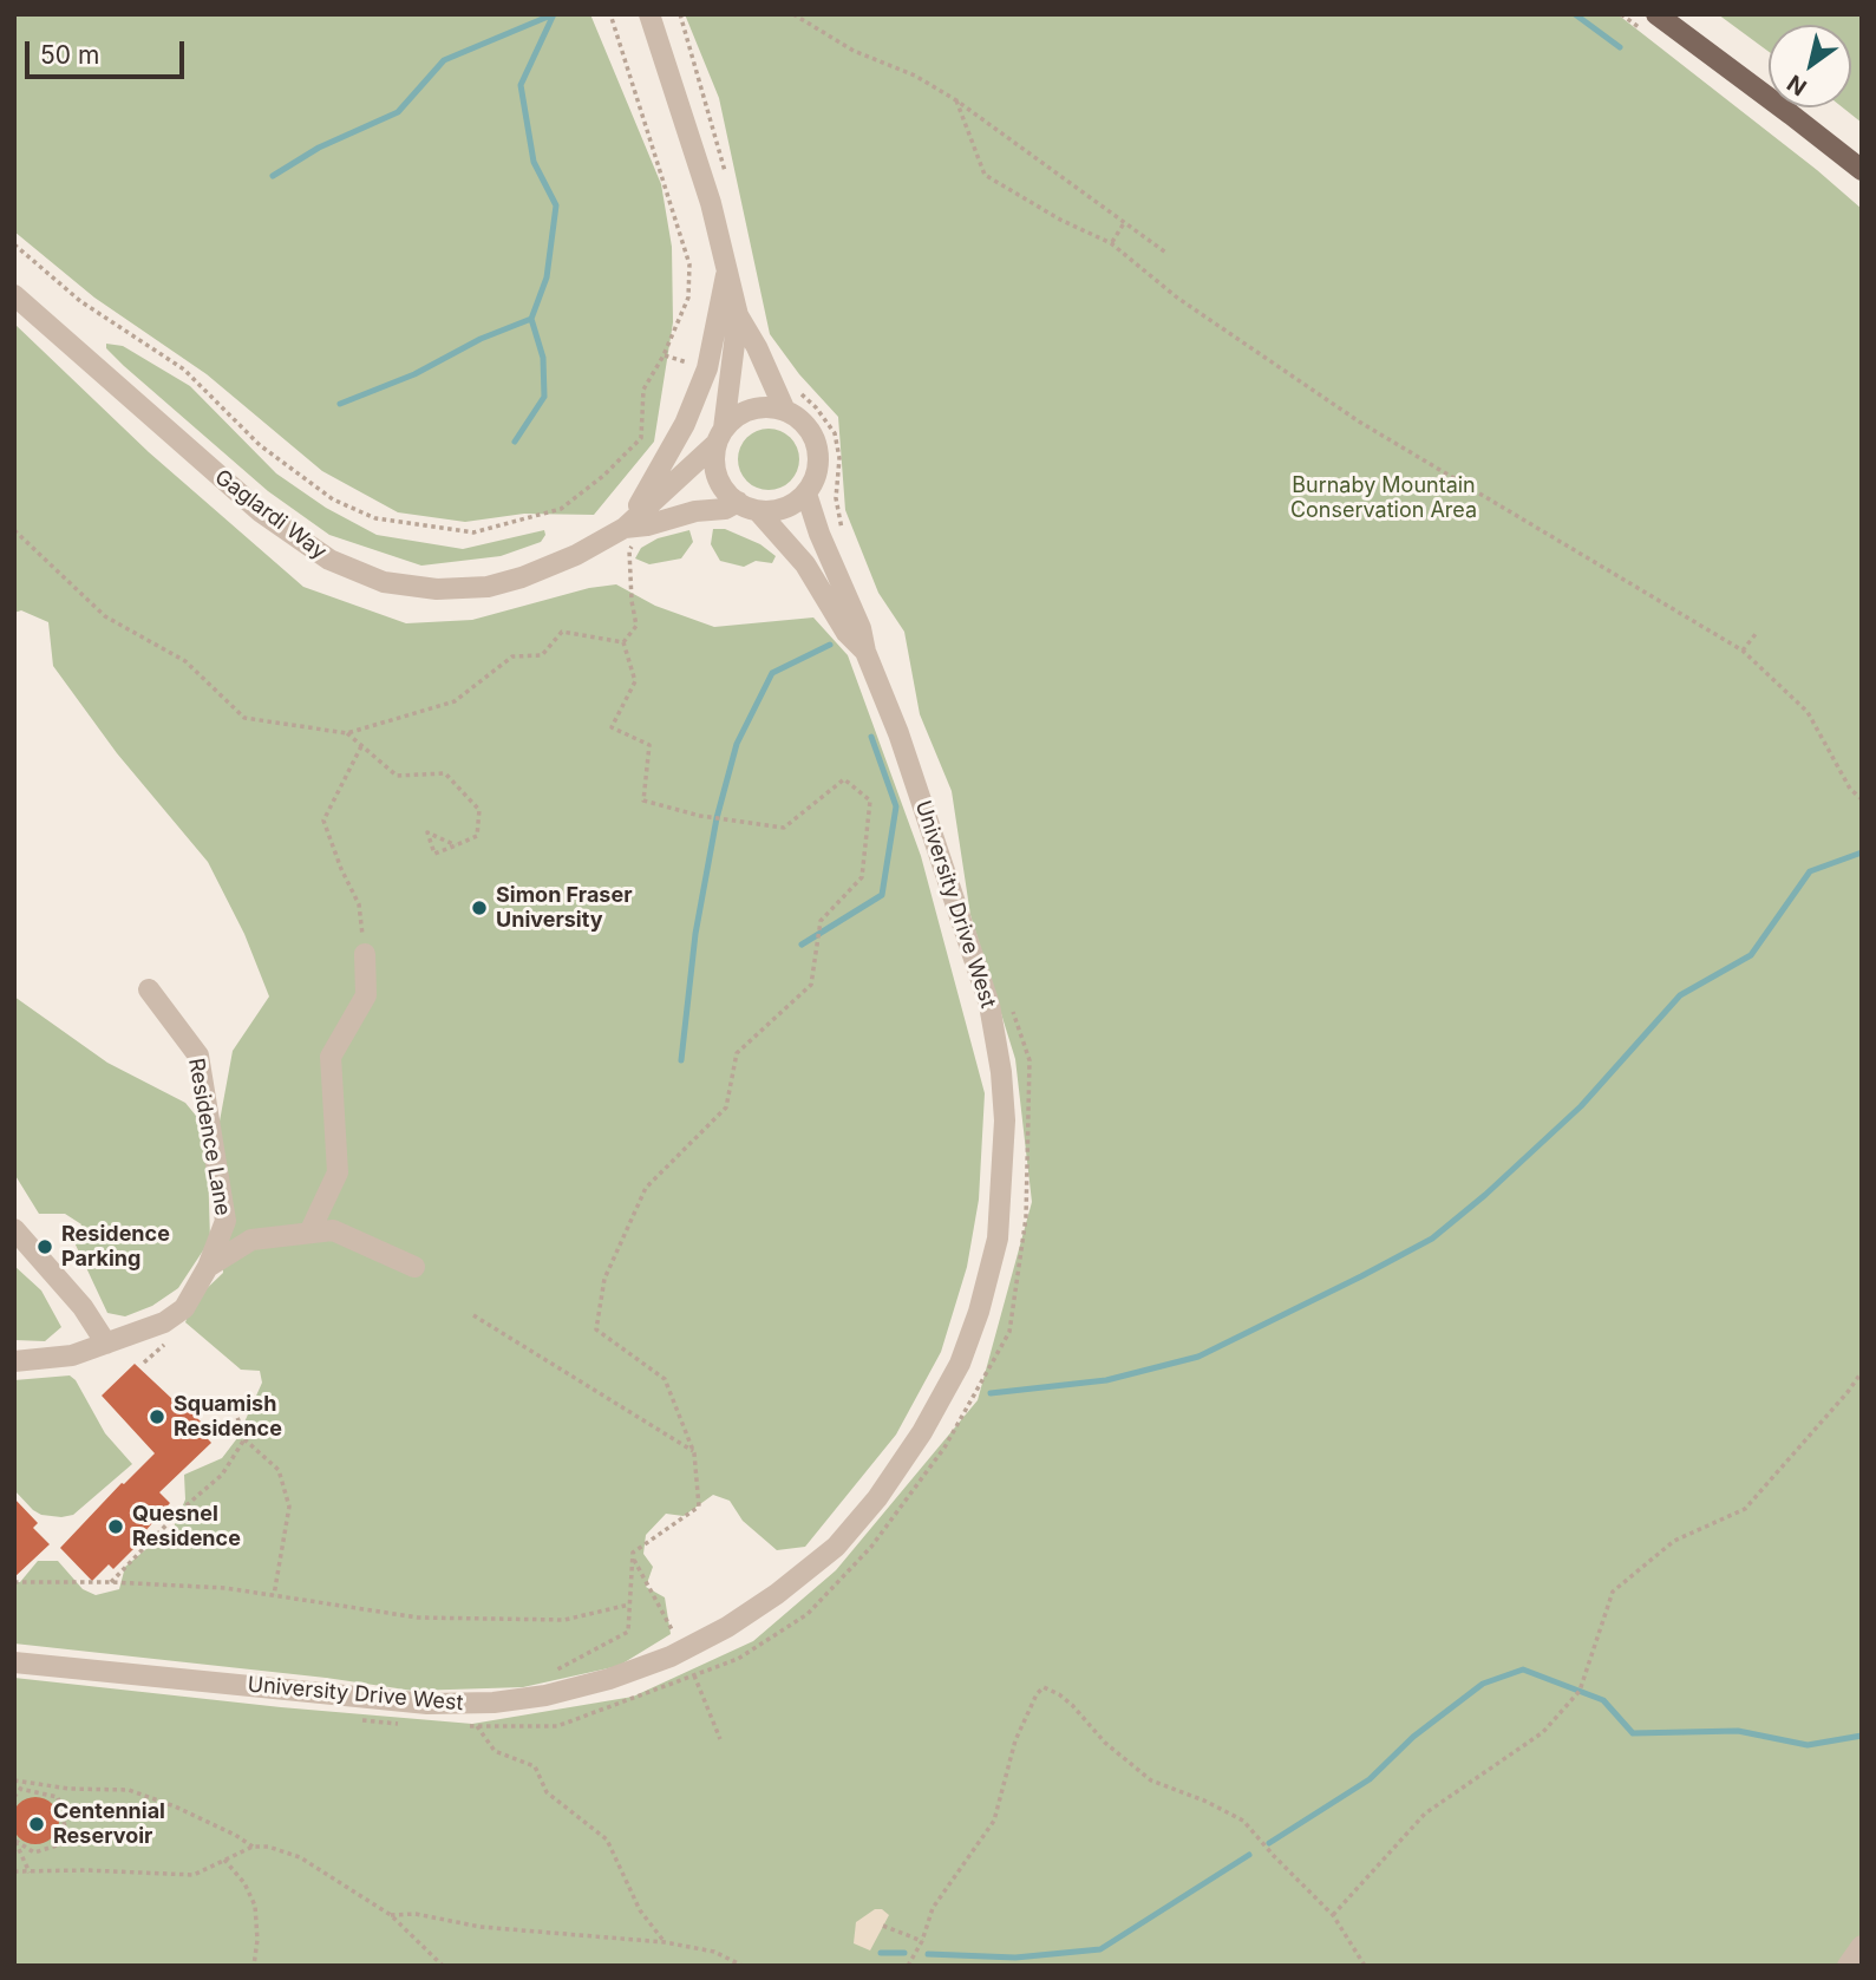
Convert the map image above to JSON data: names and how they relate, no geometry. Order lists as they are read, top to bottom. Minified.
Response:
{"streets":{"street":["Gaglardi Way","University Drive West","Residence Lane"]},"crossings":[["Gaglardi Way","University Drive West"]],"parks":["Burnaby Mountain Conservation Area"],"places":["Simon Fraser University","Residence Parking","Squamish Residence","Quesnel Residence","Centennial Reservoir"],"scale_bar":"50 m","north":"bottom left"}
